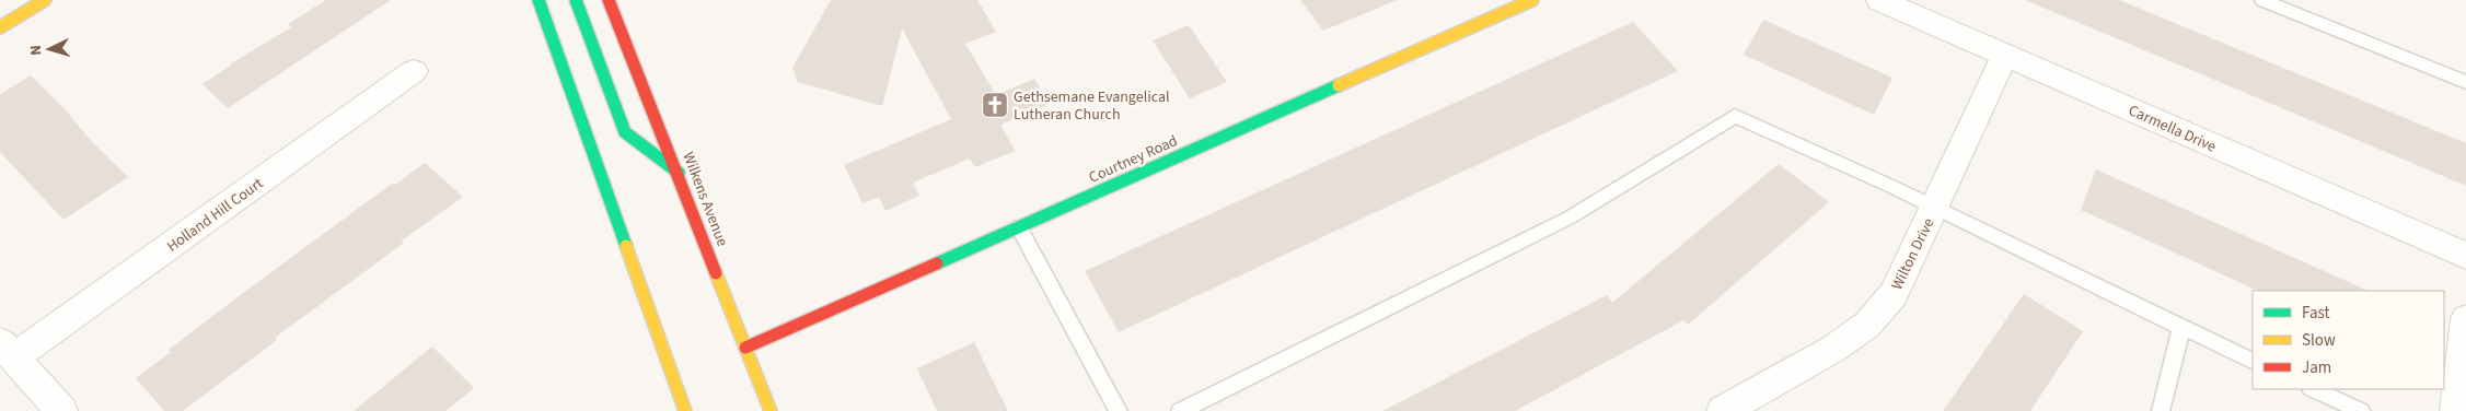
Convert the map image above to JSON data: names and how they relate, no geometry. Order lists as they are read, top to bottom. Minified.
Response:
{"streets":{"main road":["Courtney Road","Wilkens Avenue"],"street":["Carmella Drive","Holland Hill Court","Wilton Drive"]},"crossings":[["Carmella Drive","Wilton Drive"],["Courtney Road","Wilkens Avenue"]],"places":{"church":["Gethsemane Evangelical Lutheran Church"]},"legend":["Fast","Slow","Jam"],"north":"left"}
